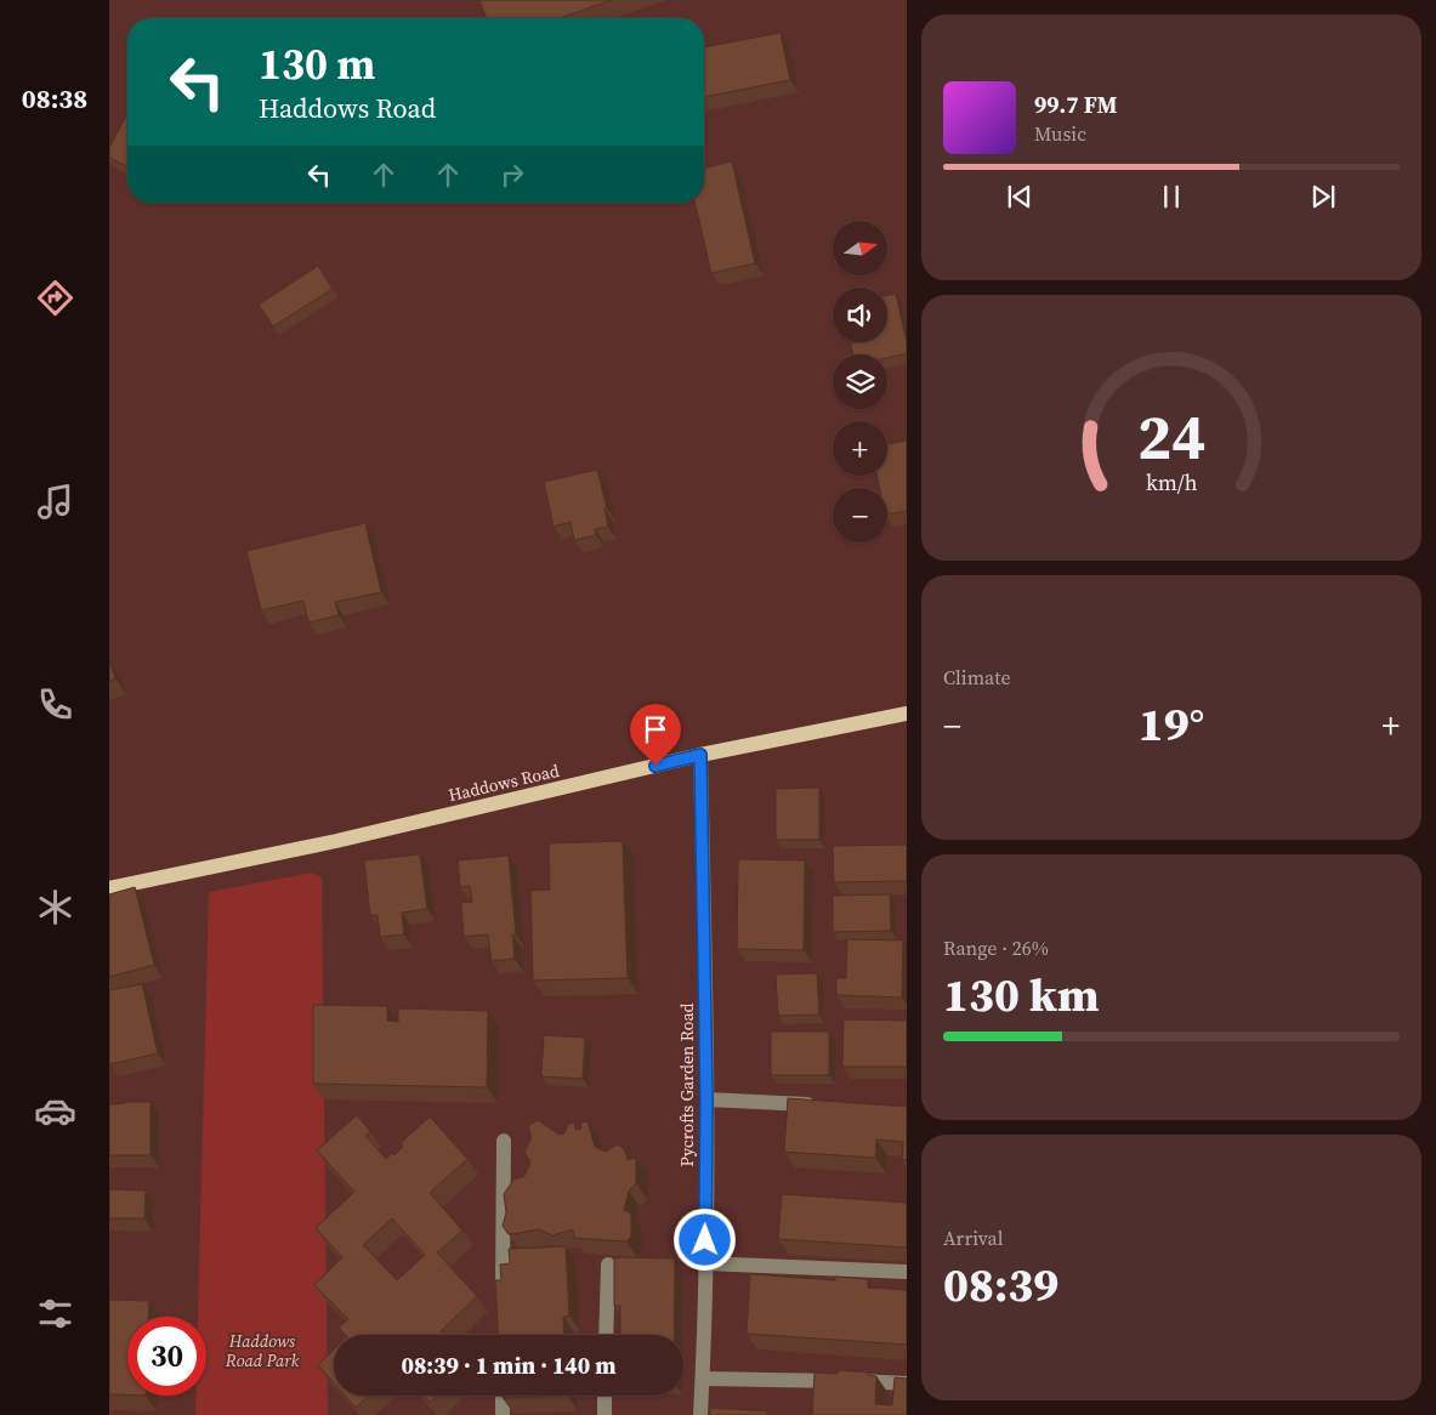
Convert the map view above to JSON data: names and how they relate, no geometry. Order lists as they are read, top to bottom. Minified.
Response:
{"streets":{"main road":["Haddows Road"],"street":["Pycrofts Garden Road"]},"crossings":[["Haddows Road","Pycrofts Garden Road"]],"parks":["Haddows Road Park"],"north":"right","page":{"tabs":"08:38","turn":["130 m","Haddows Road"],"song":["99.7 FM","Music"],"map_buttons":["+","−"],"tile":["Climate",["Range · 26%","130 km"],["Arrival","08:39"]],"heat":["−","19°","+"],"limit":"30","trip":"08:39 · 1 min · 140 m","gauge":["24","km/h"]}}
